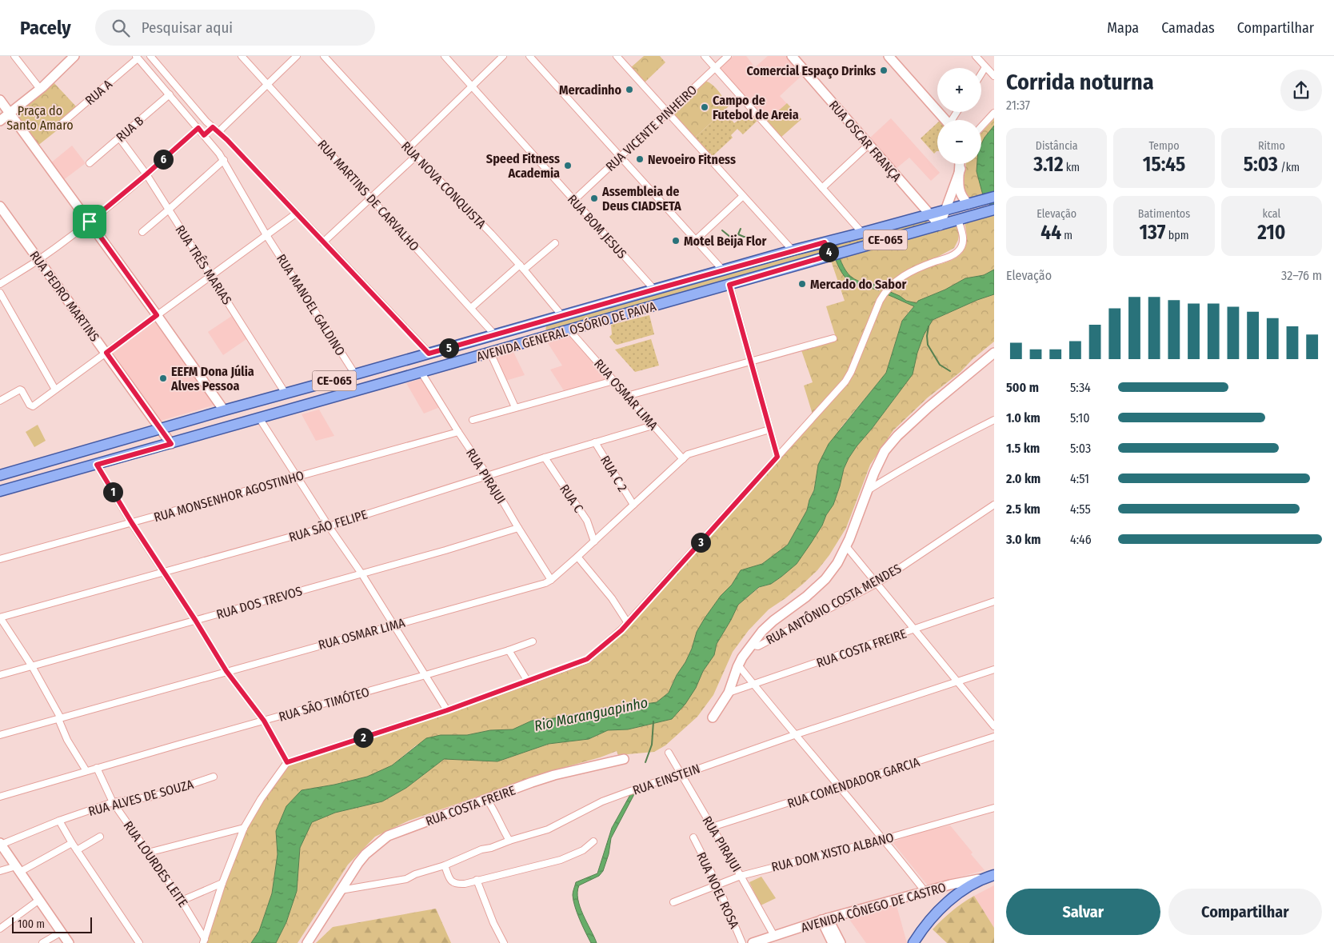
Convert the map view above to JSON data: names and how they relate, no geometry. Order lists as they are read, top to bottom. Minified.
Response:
{"streets":{"main road":["CE-065","AVENIDA GENERAL OSÓRIO DE PAIVA","AVENIDA CÔNEGO DE CASTRO"],"street":["RUA A","RUA VICENTE PINHEIRO","RUA B","RUA OSCAR FRANÇA","RUA NOVA CONQUISTA","RUA MARTINS DE CARVALHO","RUA BOM JESUS","RUA TRÊS MARIAS","RUA PEDRO MARTINS","RUA MANOEL GALDINO","RUA OSMAR LIMA","RUA C 2","RUA PIRAJUI","RUA MONSENHOR AGOSTINHO","RUA C","RUA SÃO FELIPE","RUA DOS TREVOS","RUA ANTÔNIO COSTA MENDES","RUA COSTA FREIRE","RUA SÃO TIMÓTEO","RUA EINSTEIN","RUA COMENDADOR GARCIA","RUA ALVES DE SOUZA","RUA DOM XISTO ALBANO","RUA LOURDES LEITE","RUA NOEL ROSA"]},"crossings":[["RUA A","RUA MANOEL GALDINO"],["RUA VICENTE PINHEIRO","RUA BOM JESUS"],["RUA B","RUA TRÊS MARIAS"],["RUA B","RUA MANOEL GALDINO"],["RUA OSCAR FRANÇA","AVENIDA GENERAL OSÓRIO DE PAIVA"],["RUA NOVA CONQUISTA","AVENIDA GENERAL OSÓRIO DE PAIVA"],["RUA MARTINS DE CARVALHO","AVENIDA GENERAL OSÓRIO DE PAIVA"],["RUA BOM JESUS","AVENIDA GENERAL OSÓRIO DE PAIVA"],["RUA TRÊS MARIAS","AVENIDA GENERAL OSÓRIO DE PAIVA"],["RUA PEDRO MARTINS","AVENIDA GENERAL OSÓRIO DE PAIVA"],["RUA MANOEL GALDINO","AVENIDA GENERAL OSÓRIO DE PAIVA"],["AVENIDA GENERAL OSÓRIO DE PAIVA","RUA OSMAR LIMA"],["AVENIDA GENERAL OSÓRIO DE PAIVA","RUA PIRAJUI"],["RUA OSMAR LIMA","RUA C 2"],["RUA OSMAR LIMA","RUA PIRAJUI"],["RUA OSMAR LIMA","RUA C"],["RUA OSMAR LIMA","RUA SÃO FELIPE"],["RUA C 2","RUA SÃO FELIPE"],["RUA PIRAJUI","RUA MONSENHOR AGOSTINHO"],["RUA PIRAJUI","RUA SÃO FELIPE"],["RUA PIRAJUI","RUA DOS TREVOS"],["RUA PIRAJUI","RUA EINSTEIN"],["RUA PIRAJUI","RUA COMENDADOR GARCIA"],["RUA PIRAJUI","RUA DOM XISTO ALBANO"],["RUA PIRAJUI","AVENIDA CÔNEGO DE CASTRO"],["RUA C","RUA SÃO FELIPE"],["RUA COSTA FREIRE","RUA EINSTEIN"],["RUA SÃO TIMÓTEO","RUA LOURDES LEITE"],["RUA ALVES DE SOUZA","RUA LOURDES LEITE"],["RUA DOM XISTO ALBANO","RUA NOEL ROSA"]],"water":["Rio Maranguapinho"],"parks":["Praça do Santo Amaro"],"places":["Comercial Espaço Drinks","Mercadinho","Campo de Futebol de Areia","Nevoeiro Fitness","Speed Fitness Academia","Assembleia de Deus CIADSETA","Motel Beija Flor","Mercado do Sabor","EEFM Dona Júlia Alves Pessoa"],"scale_bar":"100 m","page":{"header":"Pacely","search":"Pesquisar aqui","nav":["Mapa","Camadas","Compartilhar"],"heading":["Corrida noturna","21:37"],"map_buttons":["+","−"],"stats":[["Distância","3.12 km"],["Tempo","15:45"],["Ritmo","5:03 /km"],["Elevação","44 m"],["Batimentos","137 bpm"],["kcal","210"]],"pins":["6","4","5","1","3","2"],"chart":["Elevação","32–76 m"],"list":[{"name":"500 m","note":"5:34"},{"name":"1.0 km","note":"5:10"},{"name":"1.5 km","note":"5:03"},{"name":"2.0 km","note":"4:51"},{"name":"2.5 km","note":"4:55"},{"name":"3.0 km","note":"4:46"}],"buttons":["Salvar","Compartilhar"],"scale":"100 m"}}
